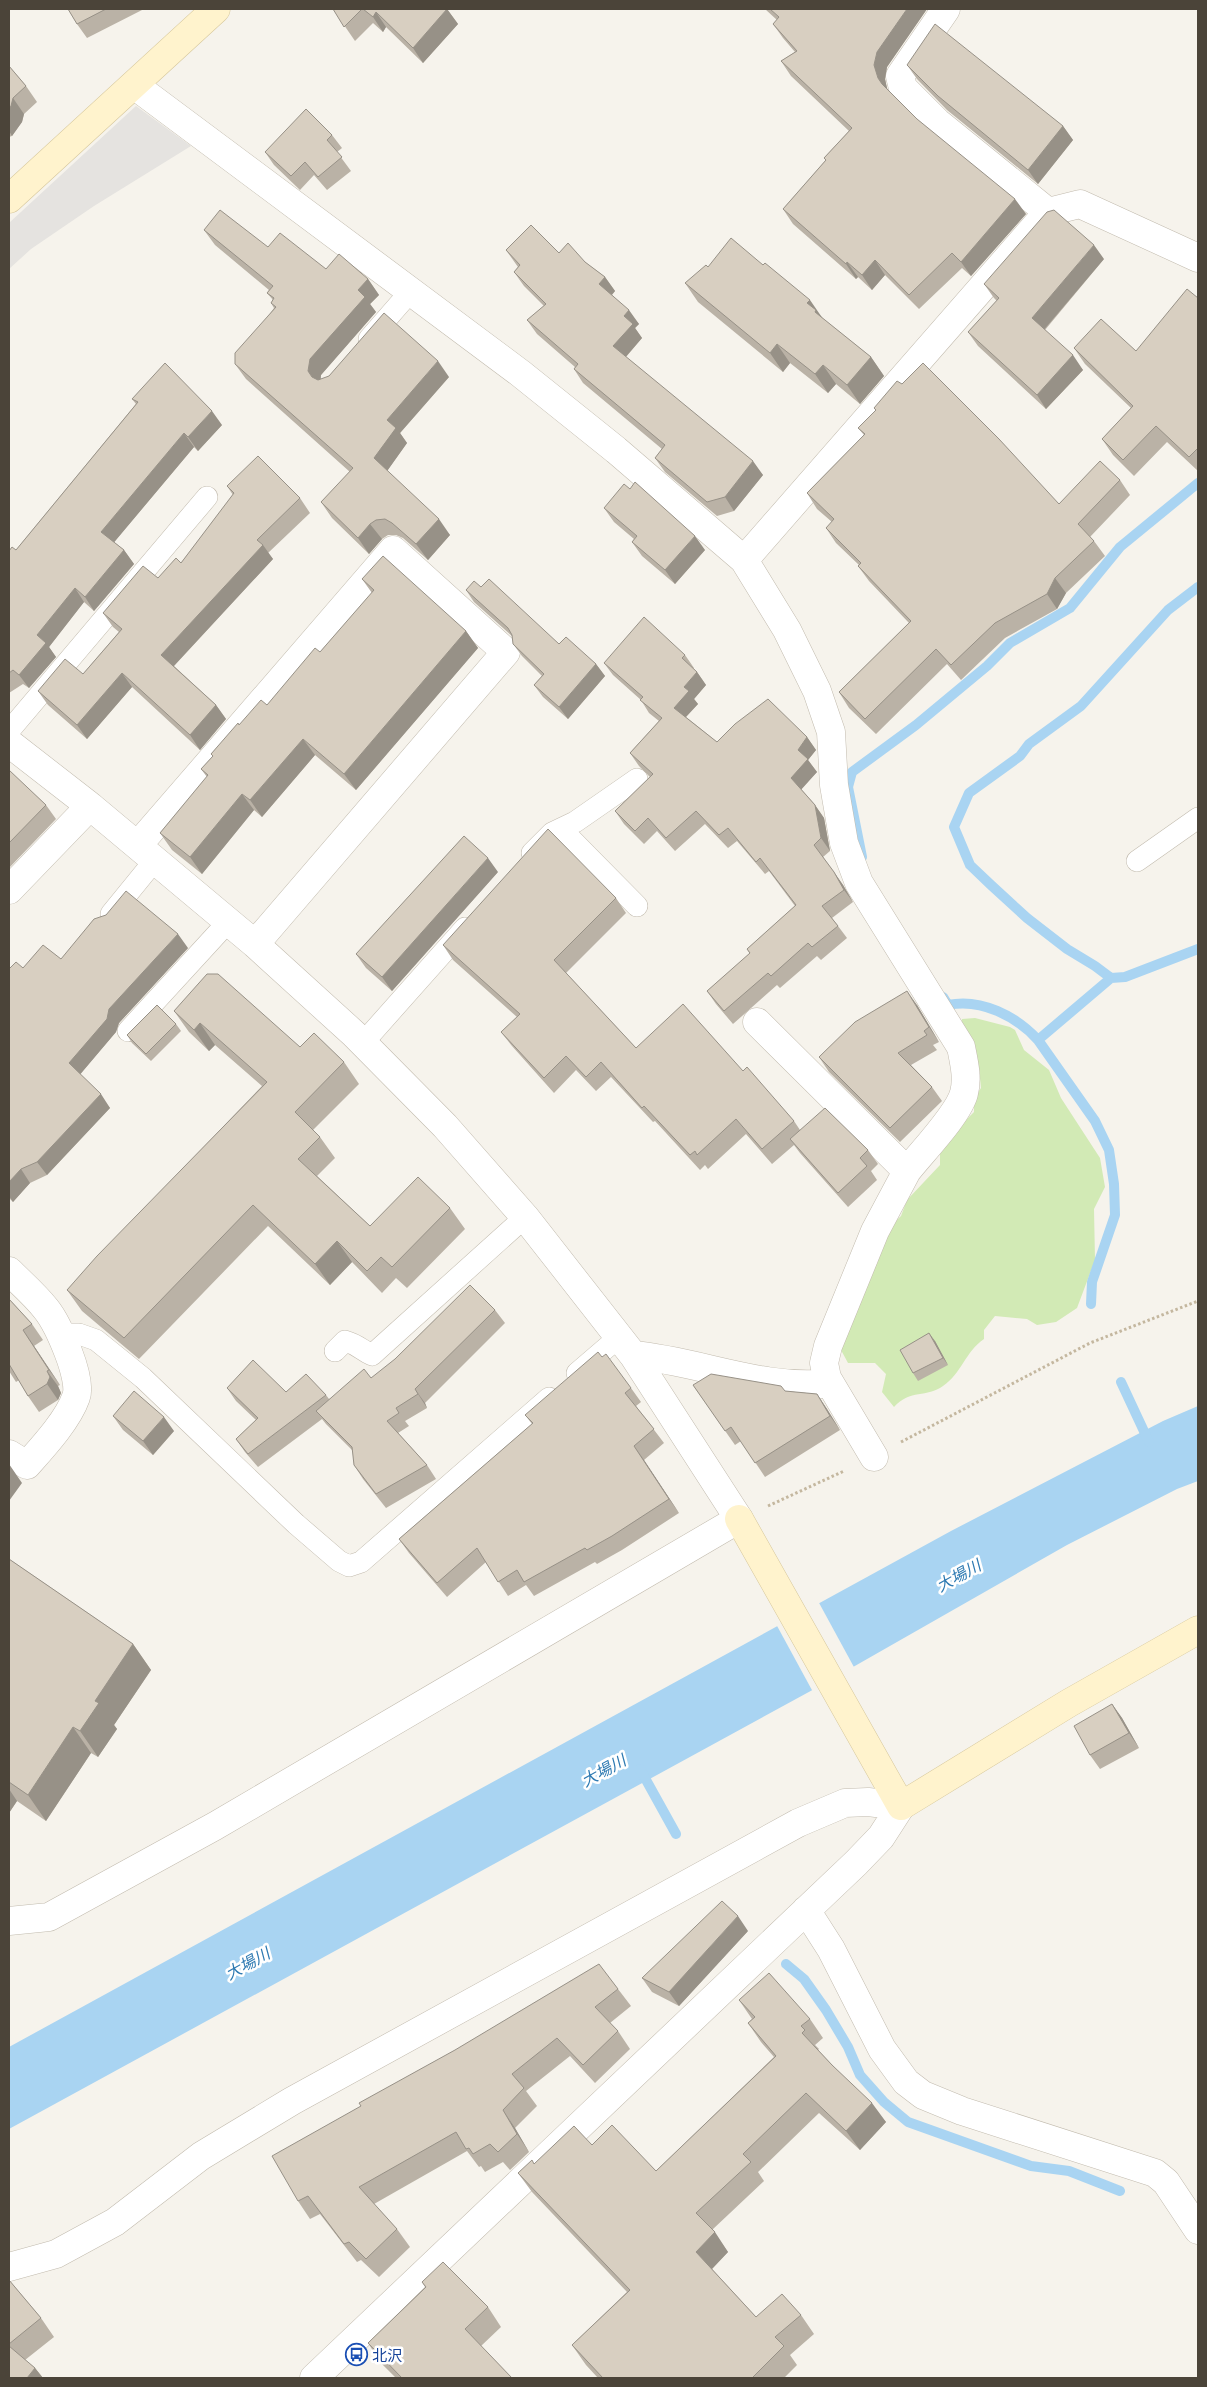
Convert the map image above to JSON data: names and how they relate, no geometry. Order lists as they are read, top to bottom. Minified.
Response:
{"water":["大場川"],"places":{"bus stop":["北沢"]}}
